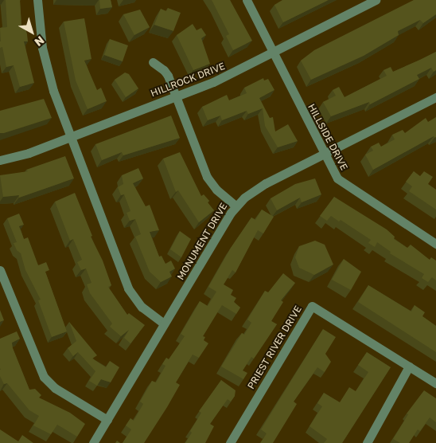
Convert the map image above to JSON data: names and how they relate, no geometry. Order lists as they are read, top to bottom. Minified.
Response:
{"streets":{"street":["HILLROCK DRIVE","HILLSIDE DRIVE","MONUMENT DRIVE","PRIEST RIVER DRIVE"]},"crossings":[["HILLROCK DRIVE","HILLSIDE DRIVE"],["HILLSIDE DRIVE","MONUMENT DRIVE"]],"north":"bottom right"}
